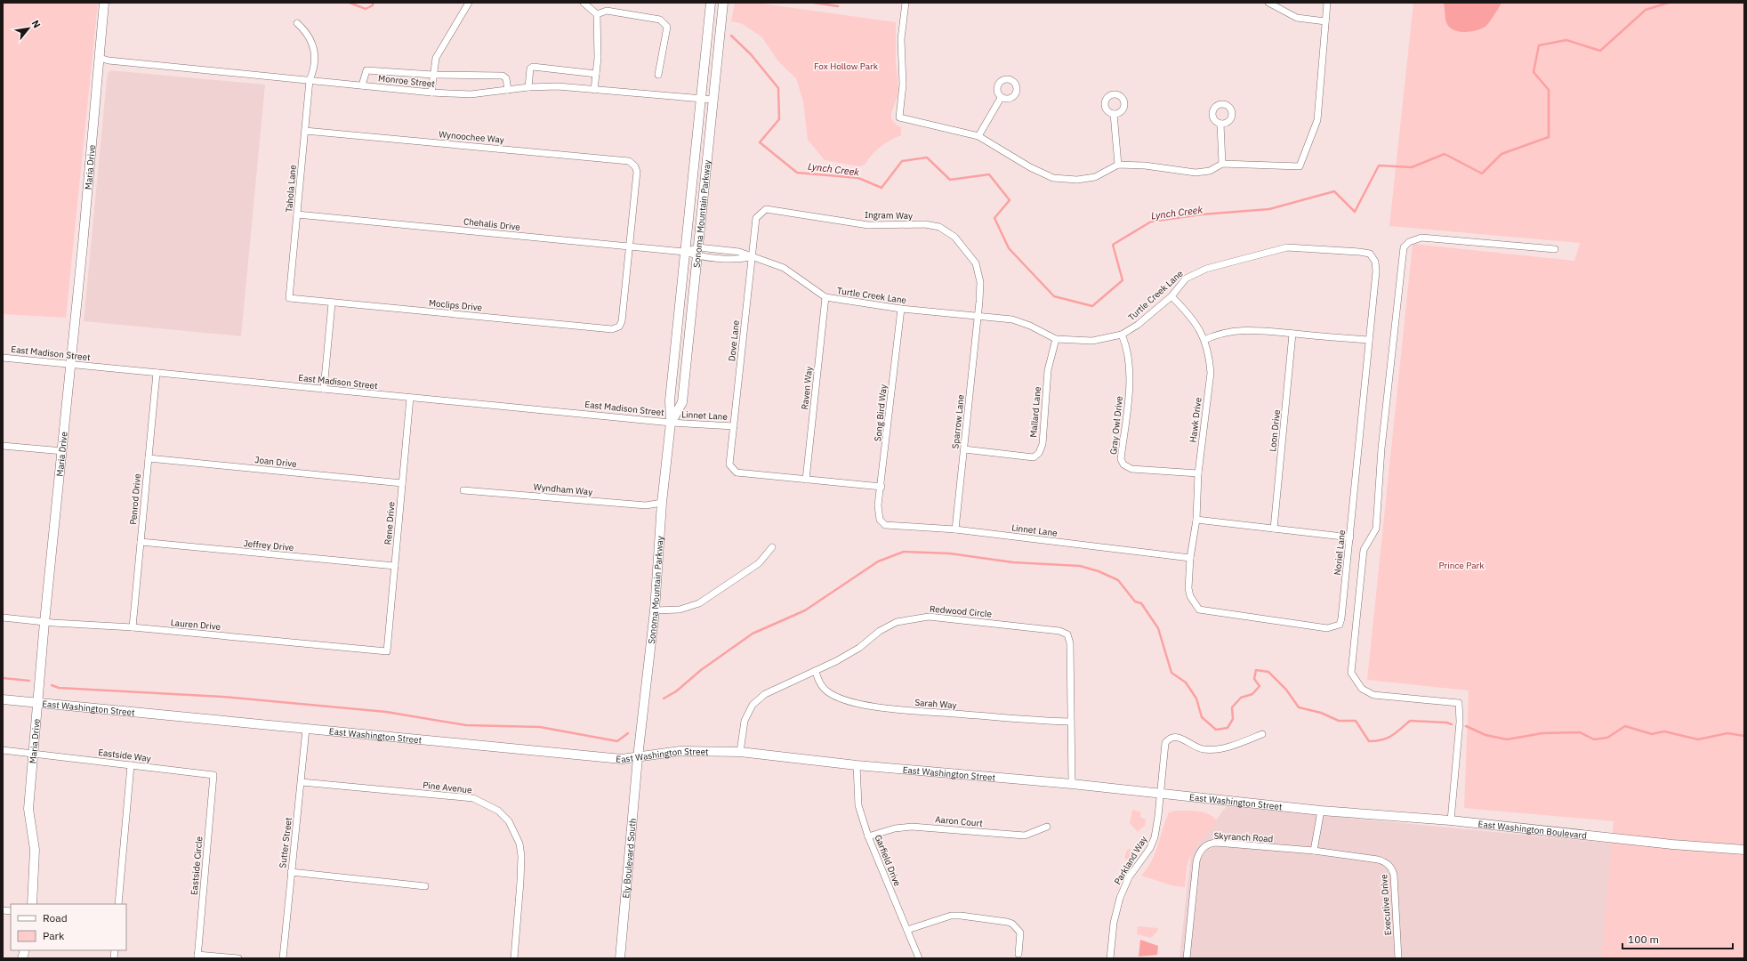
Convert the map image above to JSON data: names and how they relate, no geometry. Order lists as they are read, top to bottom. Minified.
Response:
{"streets":{"main road":["Maria Drive","Sonoma Mountain Parkway","East Washington Street","East Washington Boulevard","Ely Boulevard South"],"street":["Monroe Street","Wynoochee Way","Tahola Lane","Ingram Way","Chehalis Drive","Turtle Creek Lane","Moclips Drive","Dove Lane","East Madison Street","Raven Way","Mallard Lane","Song Bird Way","Linnet Lane","Hawk Drive","Sparrow Lane","Gray Owl Drive","Loon Drive","Joan Drive","Wyndham Way","Penrod Drive","Rene Drive","Jeffrey Drive","Noriel Lane","Redwood Circle","Lauren Drive","Sarah Way","Eastside Way","Pine Avenue","Aaron Court","Skyranch Road","Sutter Street","Garfield Drive","Parkland Way","Eastside Circle","Executive Drive"]},"crossings":[["Monroe Street","Maria Drive"],["Monroe Street","Tahola Lane"],["Monroe Street","Sonoma Mountain Parkway"],["Wynoochee Way","Tahola Lane"],["Wynoochee Way","Chehalis Drive"],["Wynoochee Way","Moclips Drive"],["Maria Drive","East Madison Street"],["Maria Drive","Lauren Drive"],["Maria Drive","East Washington Street"],["Maria Drive","Eastside Way"],["Tahola Lane","Chehalis Drive"],["Tahola Lane","Moclips Drive"],["Sonoma Mountain Parkway","Chehalis Drive"],["Sonoma Mountain Parkway","Turtle Creek Lane"],["Sonoma Mountain Parkway","East Madison Street"],["Sonoma Mountain Parkway","Linnet Lane"],["Sonoma Mountain Parkway","Wyndham Way"],["Sonoma Mountain Parkway","East Washington Street"],["Sonoma Mountain Parkway","Ely Boulevard South"],["Ingram Way","Turtle Creek Lane"],["Ingram Way","Dove Lane"],["Ingram Way","Sparrow Lane"],["Chehalis Drive","Turtle Creek Lane"],["Chehalis Drive","Moclips Drive"],["Turtle Creek Lane","Dove Lane"],["Turtle Creek Lane","Raven Way"],["Turtle Creek Lane","Mallard Lane"],["Turtle Creek Lane","Song Bird Way"],["Turtle Creek Lane","Hawk Drive"],["Turtle Creek Lane","Sparrow Lane"],["Turtle Creek Lane","Gray Owl Drive"],["Turtle Creek Lane","Noriel Lane"],["Dove Lane","Linnet Lane"],["East Madison Street","Linnet Lane"],["East Madison Street","Penrod Drive"],["East Madison Street","Rene Drive"],["Raven Way","Linnet Lane"],["Mallard Lane","Sparrow Lane"],["Song Bird Way","Linnet Lane"],["Linnet Lane","Hawk Drive"],["Linnet Lane","Sparrow Lane"],["Hawk Drive","Gray Owl Drive"],["Hawk Drive","Noriel Lane"],["Joan Drive","Penrod Drive"],["Joan Drive","Rene Drive"],["Penrod Drive","Jeffrey Drive"],["Penrod Drive","Lauren Drive"],["Rene Drive","Jeffrey Drive"],["Rene Drive","Lauren Drive"],["Redwood Circle","Sarah Way"],["Redwood Circle","East Washington Street"],["East Washington Street","East Washington Boulevard"],["East Washington Street","Sutter Street"],["East Washington Street","Ely Boulevard South"],["East Washington Street","Garfield Drive"],["East Washington Street","Parkland Way"],["Eastside Way","Eastside Circle"],["Pine Avenue","Sutter Street"],["Aaron Court","Garfield Drive"],["Skyranch Road","Executive Drive"]],"water":["Lynch Creek"],"parks":["Fox Hollow Park","Prince Park"],"legend":["Road","Park"],"scale_bar":"100 m","north":"top right"}
